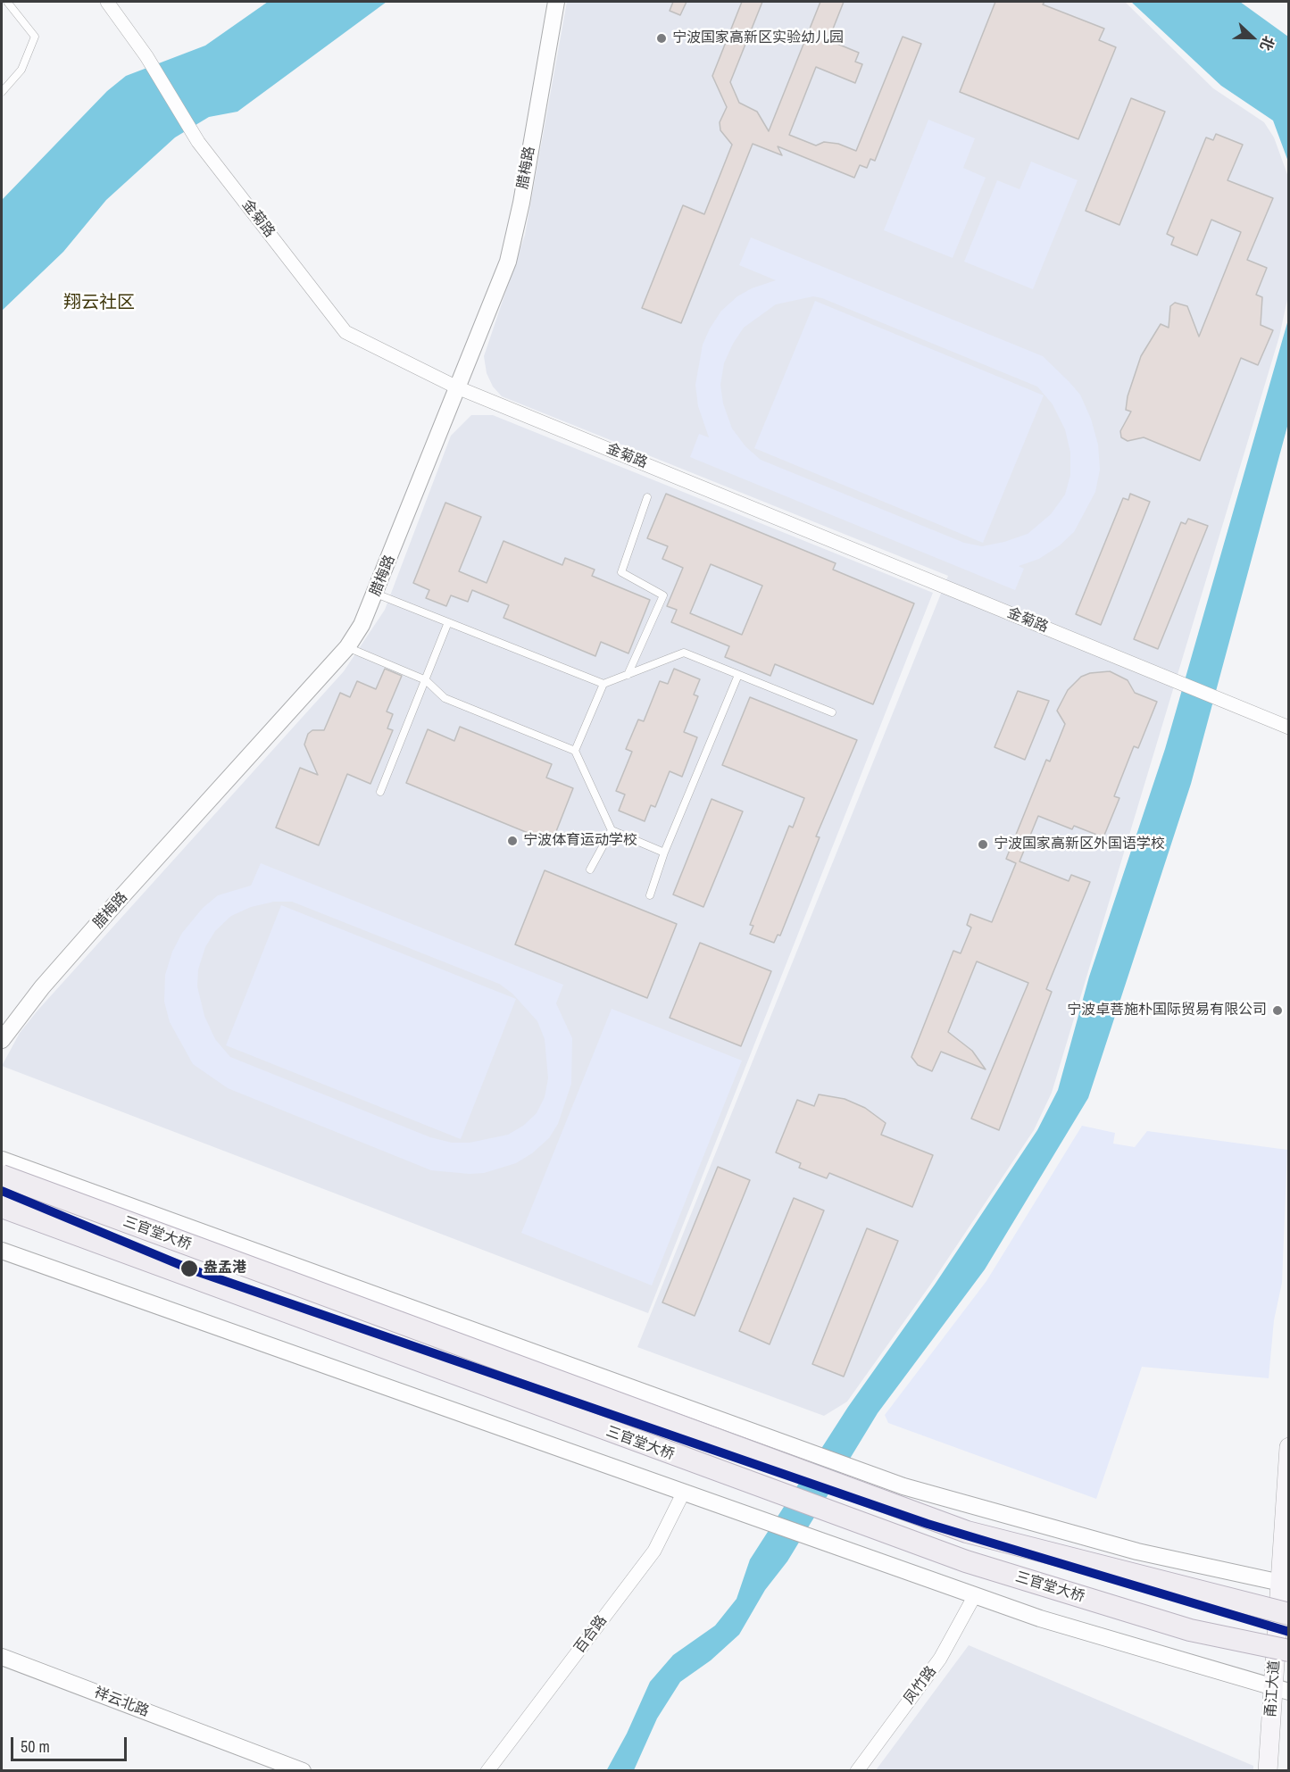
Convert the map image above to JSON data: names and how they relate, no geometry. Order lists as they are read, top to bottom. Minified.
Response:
{"streets":{"main road":["三官堂大桥","甬江大道"],"street":["腊梅路","金菊路","百合路","凤竹路","祥云北路"]},"crossings":[["腊梅路","金菊路"]],"districts":["翔云社区"],"places":["宁波国家高新区实验幼儿园","宁波体育运动学校","宁波国家高新区外国语学校","宁波卓菩施朴国际贸易有限公司","盎孟港"],"scale_bar":"50 m","north":"right"}
